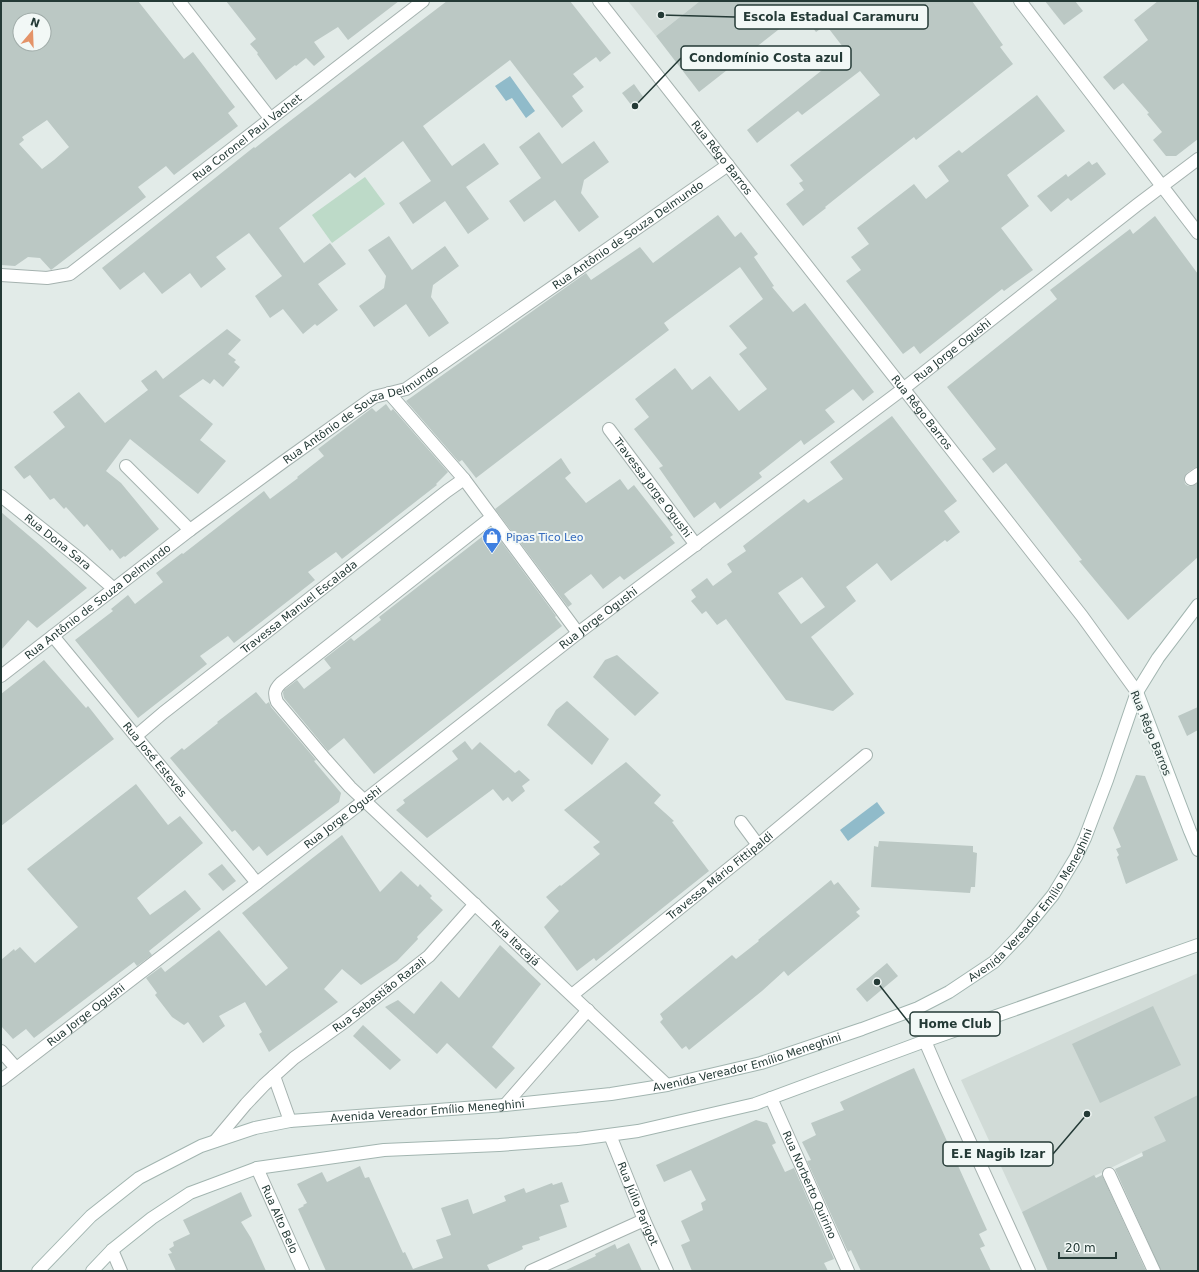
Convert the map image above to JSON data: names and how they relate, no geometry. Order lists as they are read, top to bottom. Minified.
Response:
{"streets":{"street":["Rua Coronel Paul Vachet","Rua Rêgo Barros","Rua Antônio de Souza Delmundo","Rua Jorge Ogushi","Travessa Jorge Ogushi","Rua Dona Sara","Travessa Manuel Escalada","Rua José Esteves","Travessa Mário Fittipaldi","Avenida Vereador Emílio Meneghini","Rua Itacajá","Rua Sebastião Razali","Rua Norberto Quirino","Rua Júlio Parigot","Rua Alto Belo"]},"crossings":[["Rua Rêgo Barros","Rua Antônio de Souza Delmundo"],["Rua Rêgo Barros","Rua Jorge Ogushi"],["Rua Rêgo Barros","Avenida Vereador Emílio Meneghini"],["Rua Antônio de Souza Delmundo","Rua Dona Sara"],["Rua Antônio de Souza Delmundo","Rua José Esteves"],["Rua Jorge Ogushi","Travessa Jorge Ogushi"],["Rua Jorge Ogushi","Rua José Esteves"],["Rua Jorge Ogushi","Rua Itacajá"],["Travessa Manuel Escalada","Rua José Esteves"],["Travessa Mário Fittipaldi","Rua Itacajá"],["Avenida Vereador Emílio Meneghini","Rua Itacajá"],["Avenida Vereador Emílio Meneghini","Rua Sebastião Razali"],["Rua Itacajá","Rua Sebastião Razali"]],"places":{"other":["Escola Estadual Caramuru","Condomínio Costa azul","Home Club","E.E Nagib Izar"],"shop":["Pipas Tico Leo"]},"scale_bar":"20 m","north":"top"}
